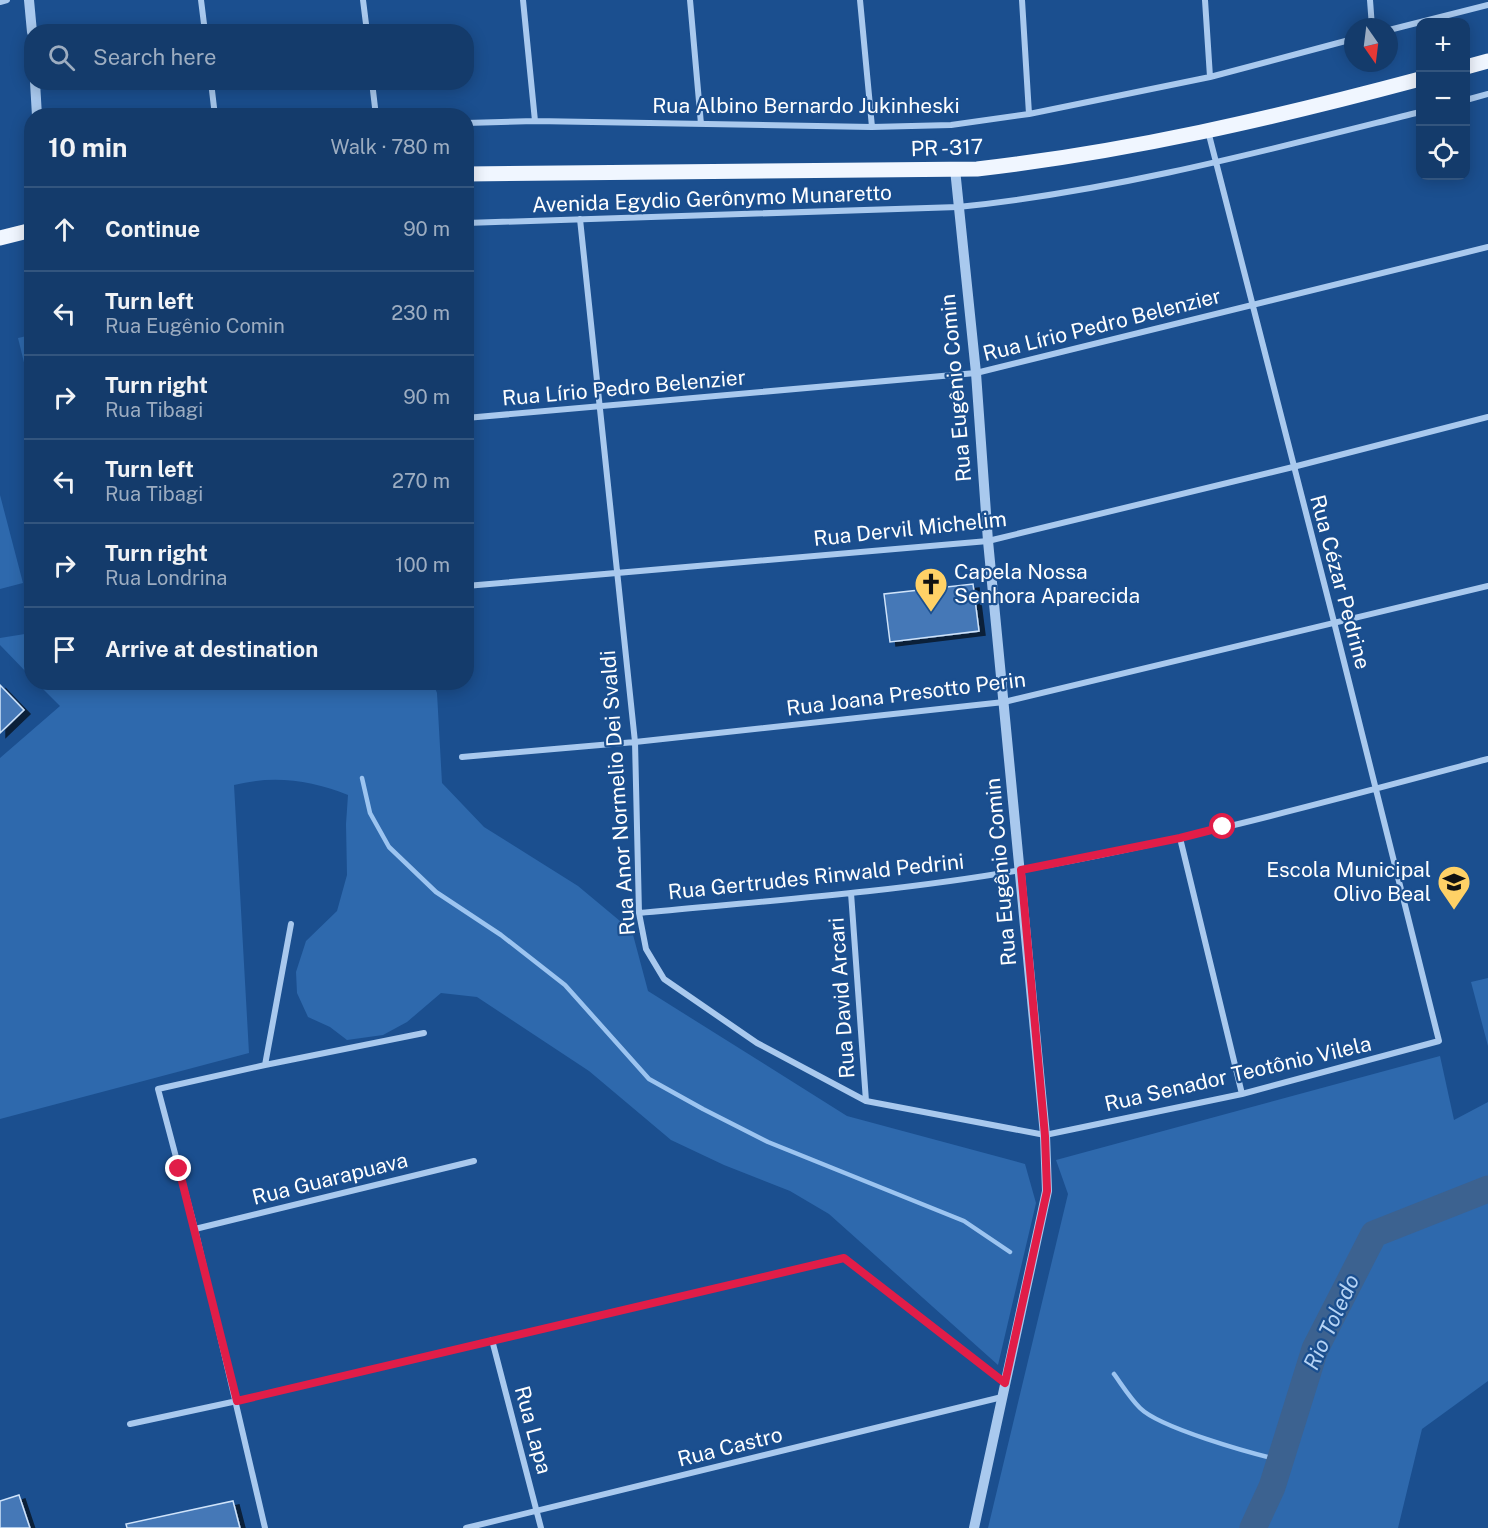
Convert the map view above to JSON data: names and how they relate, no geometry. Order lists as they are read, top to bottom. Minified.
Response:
{"streets":{"main road":["PR -317"],"street":["Rua Albino Bernardo Jukinheski","Avenida Egydio Gerônymo Munaretto","Rua Lírio Pedro Belenzier","Rua Eugênio Comin","Rua Dervil Michelim","Rua Cézar Pedrine","Rua Joana Presotto Perin","Rua Anor Normelio Dei Svaldi","Rua Gertrudes Rinwald Pedrini","Rua David Arcari","Rua Senador Teotônio Vilela","Rua Guarapuava","Rua Lapa","Rua Castro"]},"crossings":[["PR -317","Rua Eugênio Comin"],["PR -317","Rua Cézar Pedrine"],["Avenida Egydio Gerônymo Munaretto","Rua Eugênio Comin"],["Avenida Egydio Gerônymo Munaretto","Rua Cézar Pedrine"],["Avenida Egydio Gerônymo Munaretto","Rua Anor Normelio Dei Svaldi"],["Rua Lírio Pedro Belenzier","Rua Eugênio Comin"],["Rua Lírio Pedro Belenzier","Rua Cézar Pedrine"],["Rua Lírio Pedro Belenzier","Rua Anor Normelio Dei Svaldi"],["Rua Eugênio Comin","Rua Dervil Michelim"],["Rua Eugênio Comin","Rua Joana Presotto Perin"],["Rua Eugênio Comin","Rua Anor Normelio Dei Svaldi"],["Rua Eugênio Comin","Rua Gertrudes Rinwald Pedrini"],["Rua Eugênio Comin","Rua Senador Teotônio Vilela"],["Rua Eugênio Comin","Rua Castro"],["Rua Dervil Michelim","Rua Cézar Pedrine"],["Rua Dervil Michelim","Rua Anor Normelio Dei Svaldi"],["Rua Cézar Pedrine","Rua Joana Presotto Perin"],["Rua Cézar Pedrine","Rua Gertrudes Rinwald Pedrini"],["Rua Cézar Pedrine","Rua Senador Teotônio Vilela"],["Rua Joana Presotto Perin","Rua Anor Normelio Dei Svaldi"],["Rua Anor Normelio Dei Svaldi","Rua Gertrudes Rinwald Pedrini"],["Rua Anor Normelio Dei Svaldi","Rua David Arcari"],["Rua Anor Normelio Dei Svaldi","Rua Senador Teotônio Vilela"],["Rua Gertrudes Rinwald Pedrini","Rua David Arcari"],["Rua Lapa","Rua Castro"]],"water":["Rio Toledo"],"places":{"church":["Capela Nossa Senhora Aparecida"],"school or university":["Escola Municipal Olivo Beal"]},"north":"bottom","page":{"map_buttons":["+","−"],"search":"Search here","heading":["10 min","Walk · 780 m"],"list":[["Continue","90 m"],["Turn left","Rua Eugênio Comin","230 m"],["Turn right","Rua Tibagi","90 m"],["Turn left","Rua Tibagi","270 m"],["Turn right","Rua Londrina","100 m"],"Arrive at destination"]}}
